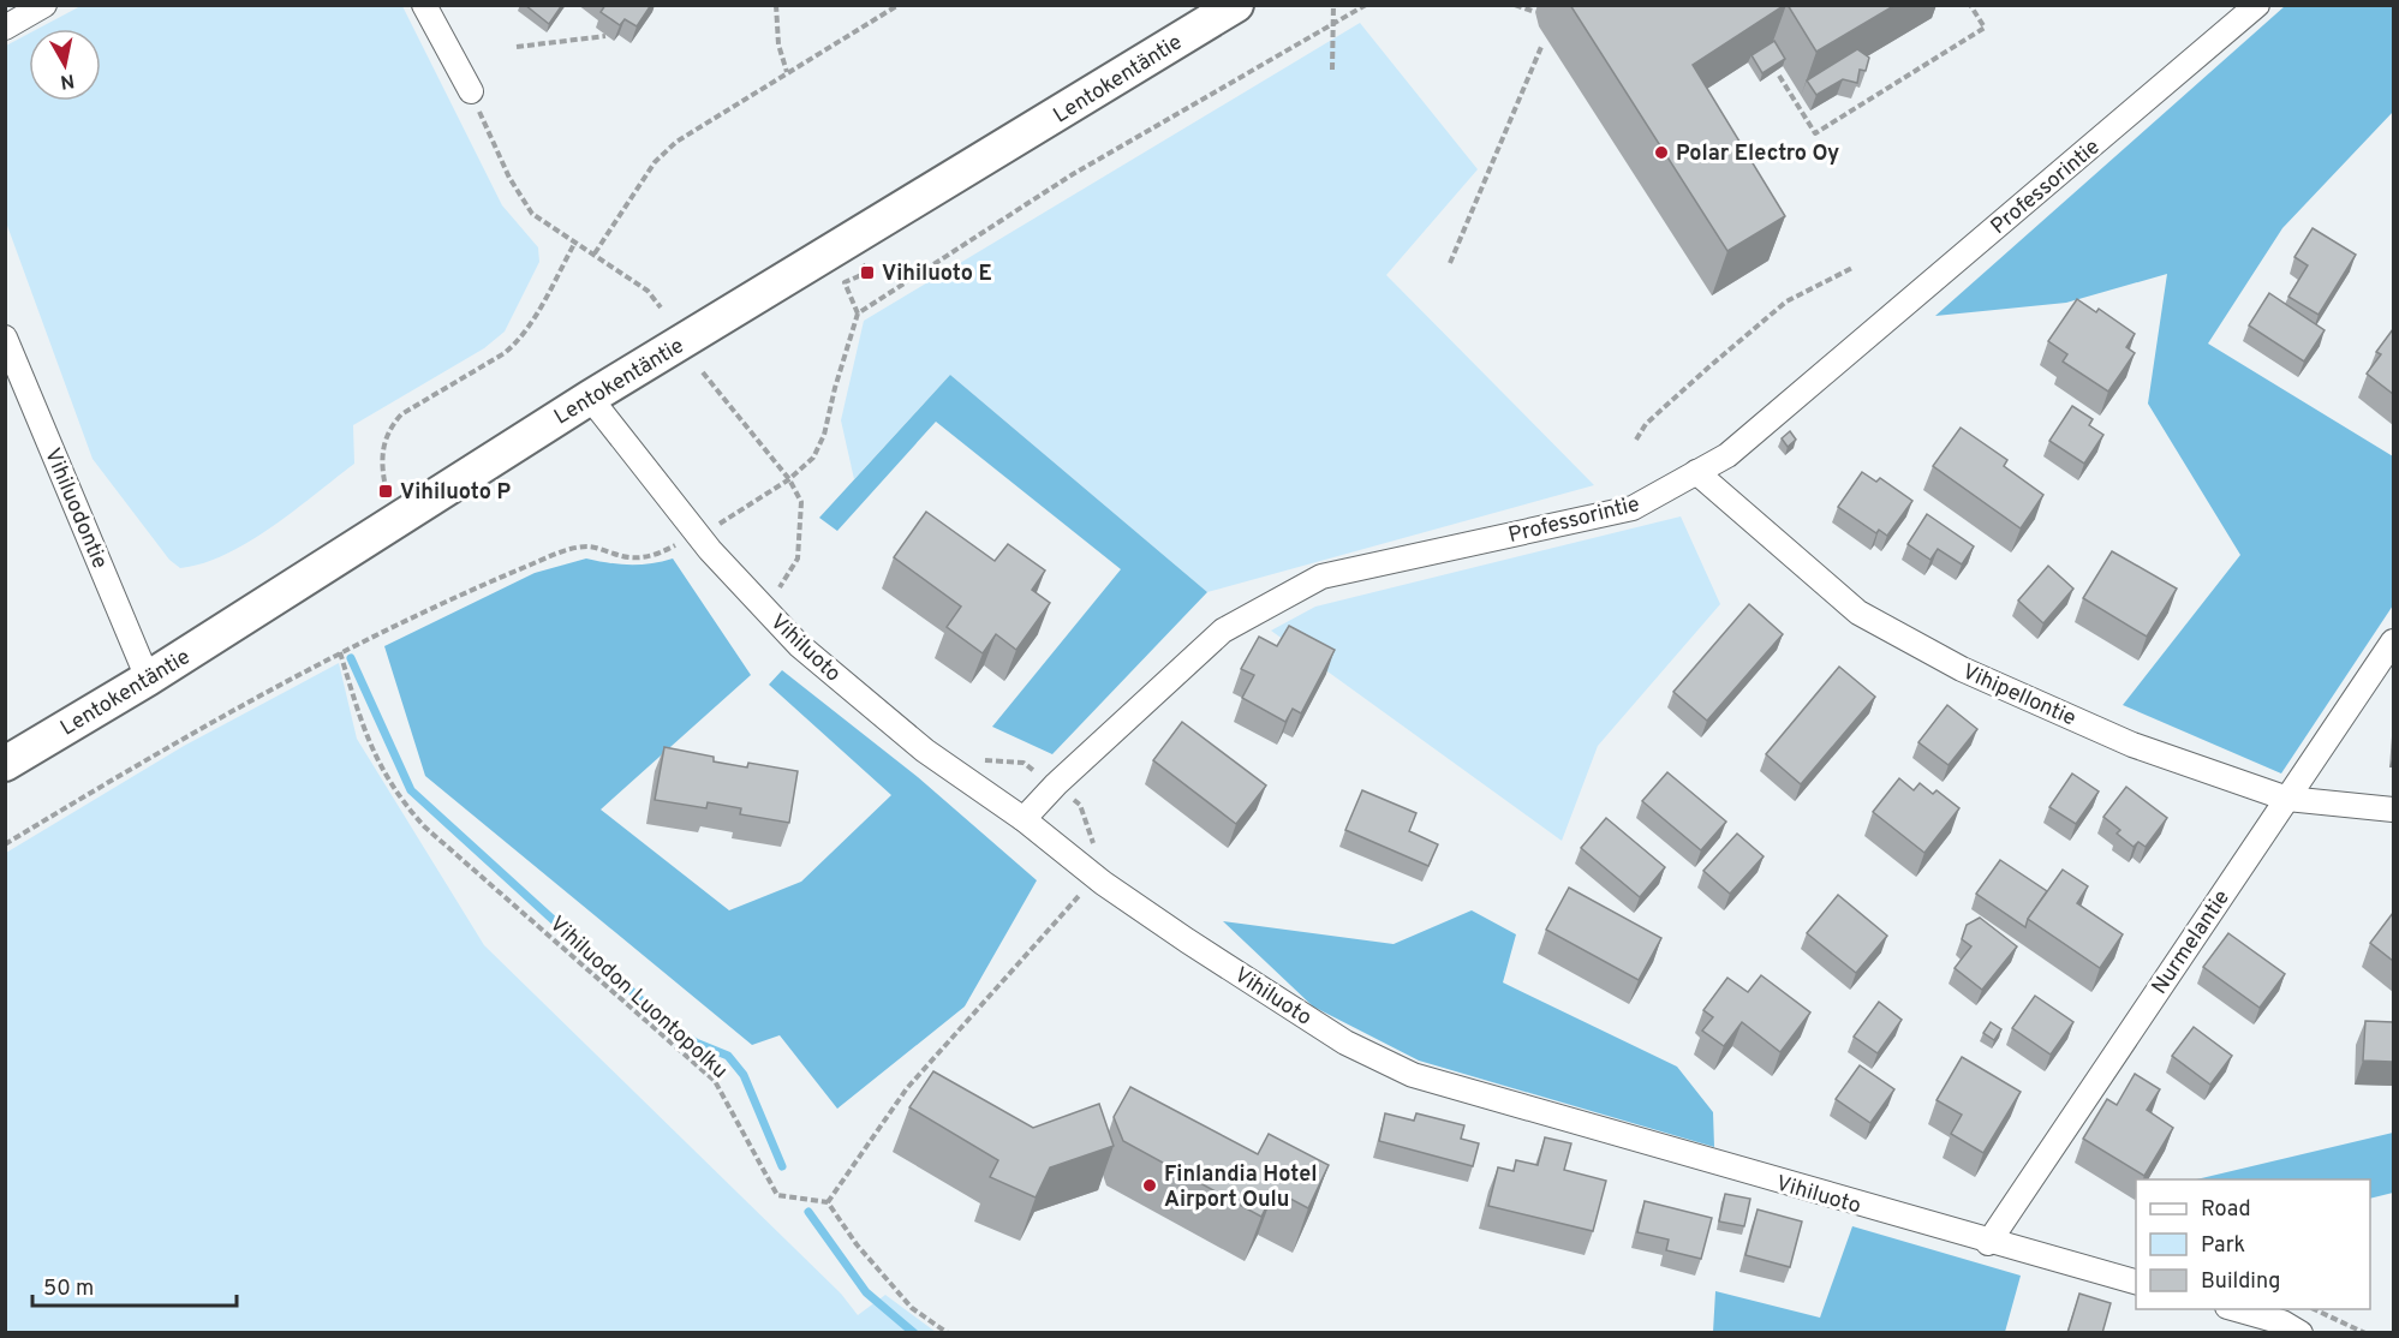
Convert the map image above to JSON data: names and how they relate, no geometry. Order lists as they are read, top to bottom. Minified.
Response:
{"streets":{"main road":["Lentokentäntie"],"street":["Professorintie","Vihiluodontie","Vihiluoto","Vihipellontie","Nurmelantie"],"path":["Vihiluodon Luontopolku"]},"crossings":[["Lentokentäntie","Vihiluodontie"],["Lentokentäntie","Vihiluoto"],["Professorintie","Vihiluoto"],["Professorintie","Vihipellontie"],["Vihiluoto","Nurmelantie"],["Vihipellontie","Nurmelantie"]],"places":{"other":["Polar Electro Oy","Finlandia Hotel Airport Oulu"],"transit":["Vihiluoto E","Vihiluoto P"]},"legend":["Road","Park","Building"],"scale_bar":"50 m","north":"bottom"}
